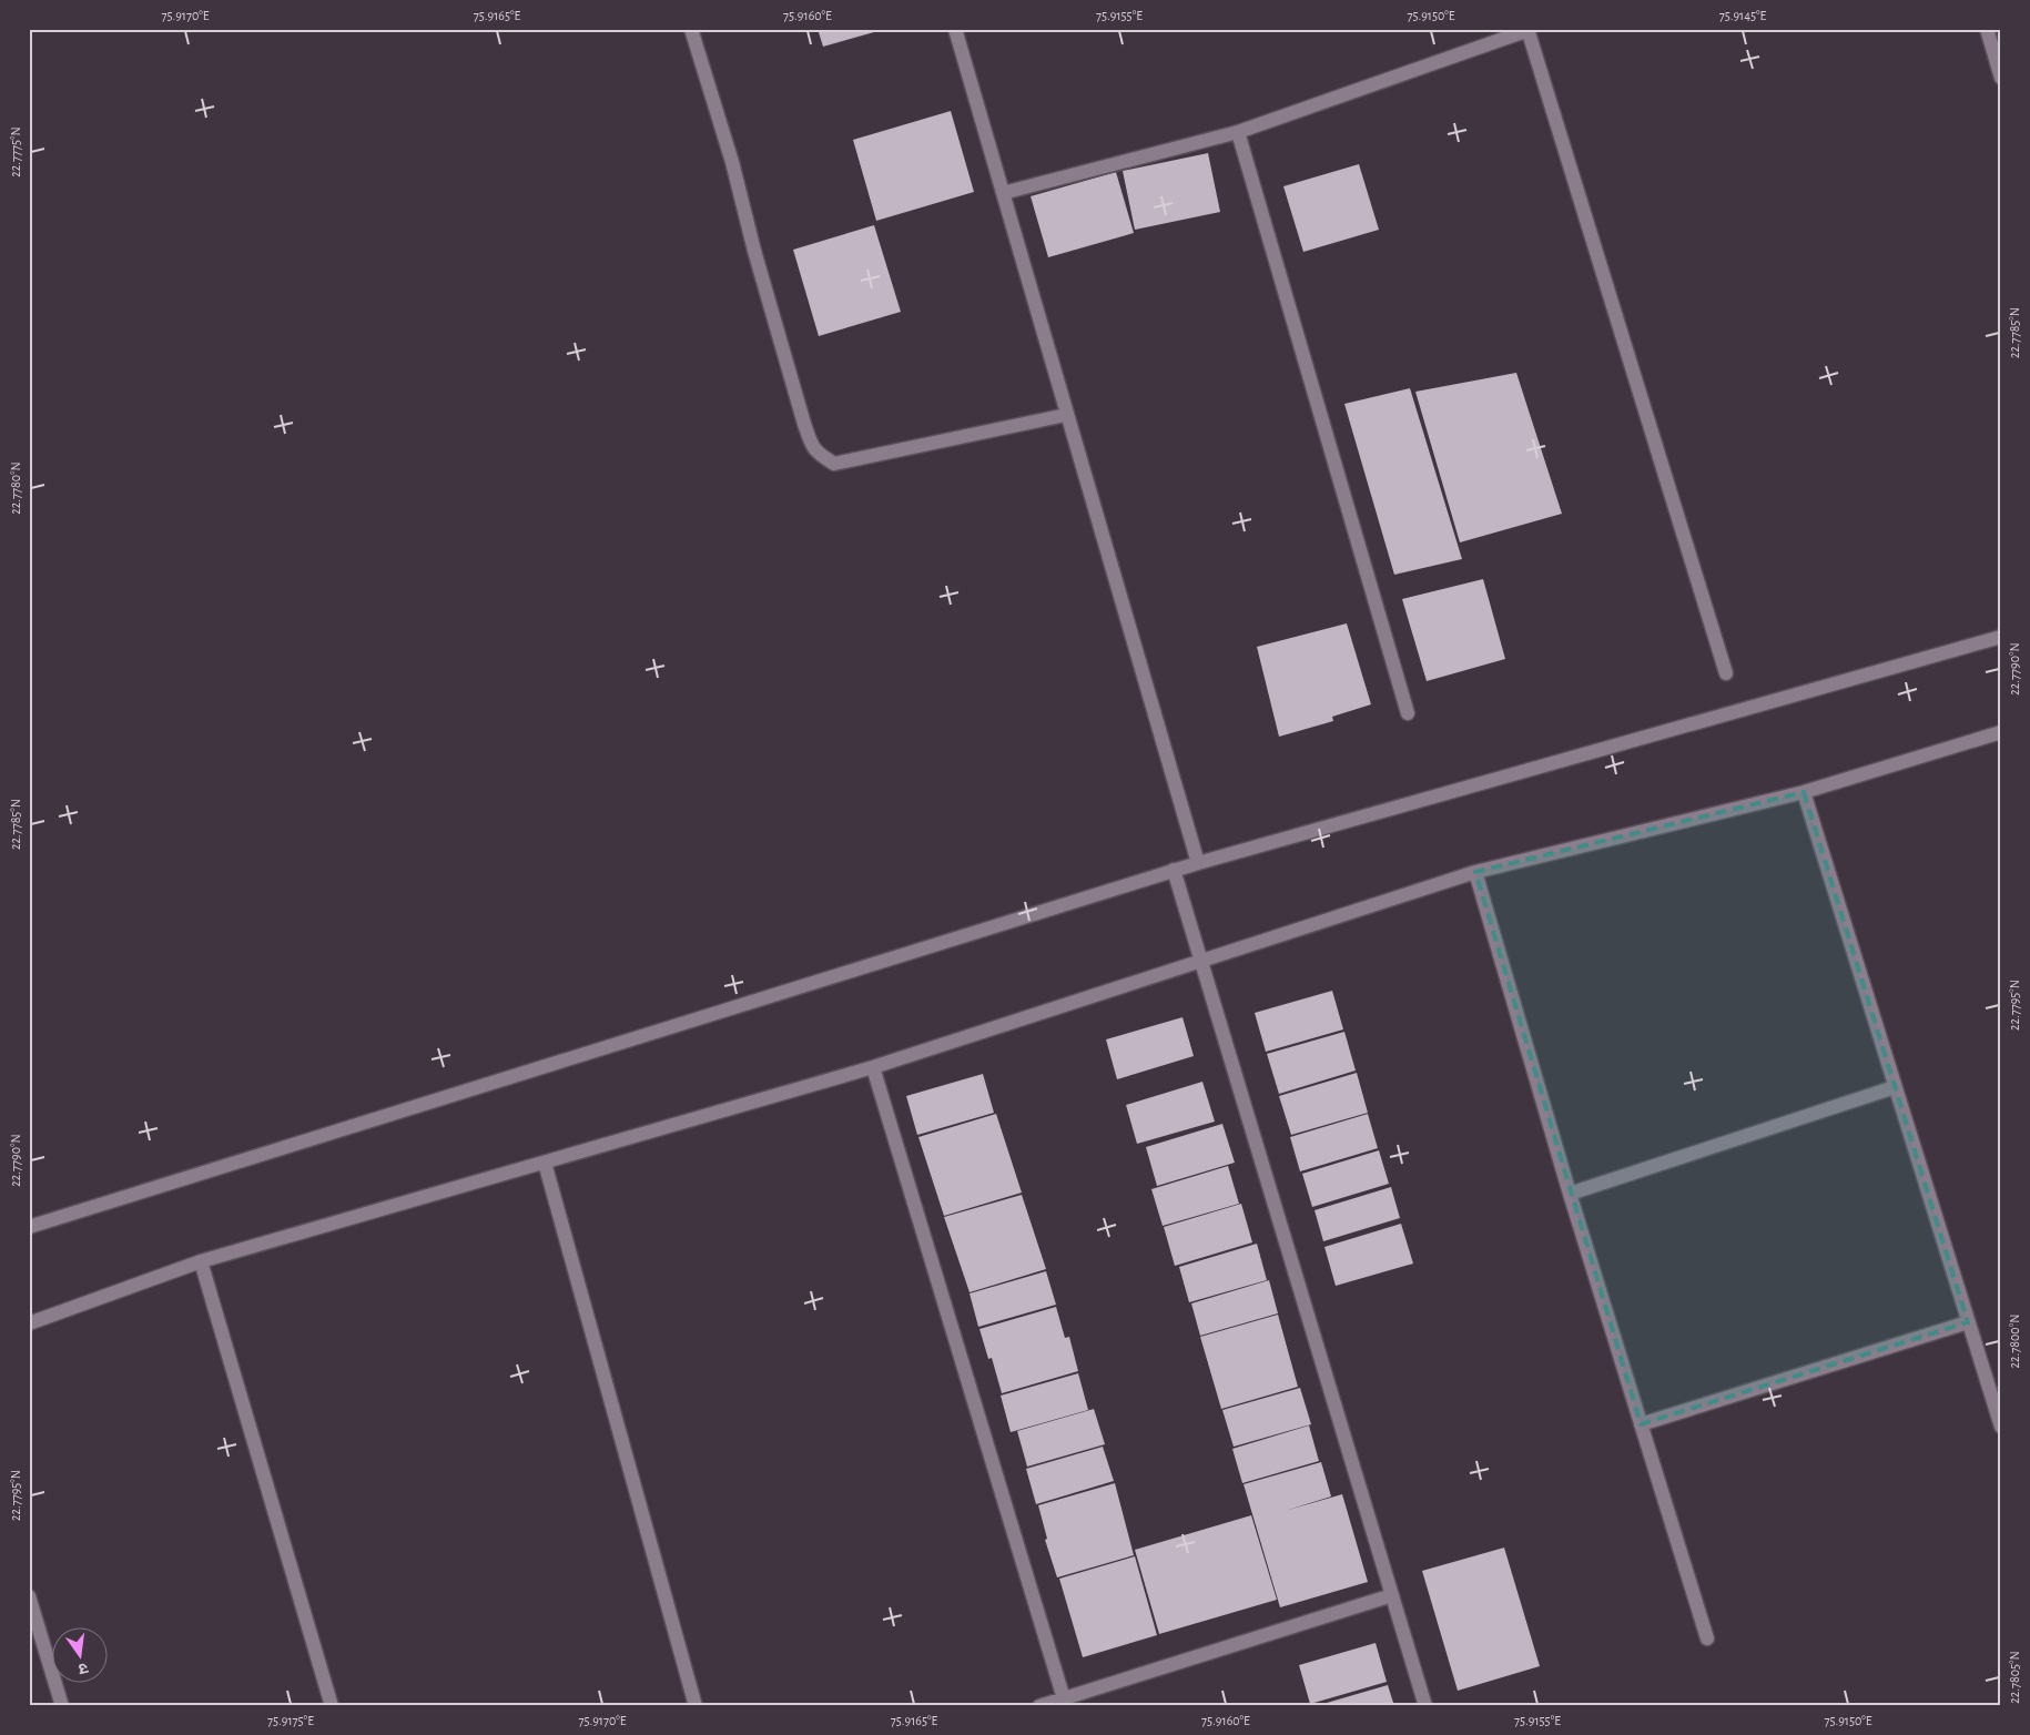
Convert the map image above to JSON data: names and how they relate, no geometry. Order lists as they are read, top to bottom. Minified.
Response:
{"north":"bottom","coordinates":["75.9170°E","75.9165°E","75.9160°E","75.9155°E","75.9150°E","75.9145°E","22.7775°N","22.7785°N","22.7780°N","22.7790°N","22.7795°N","22.7800°N","22.7805°N","75.9175°E"]}
